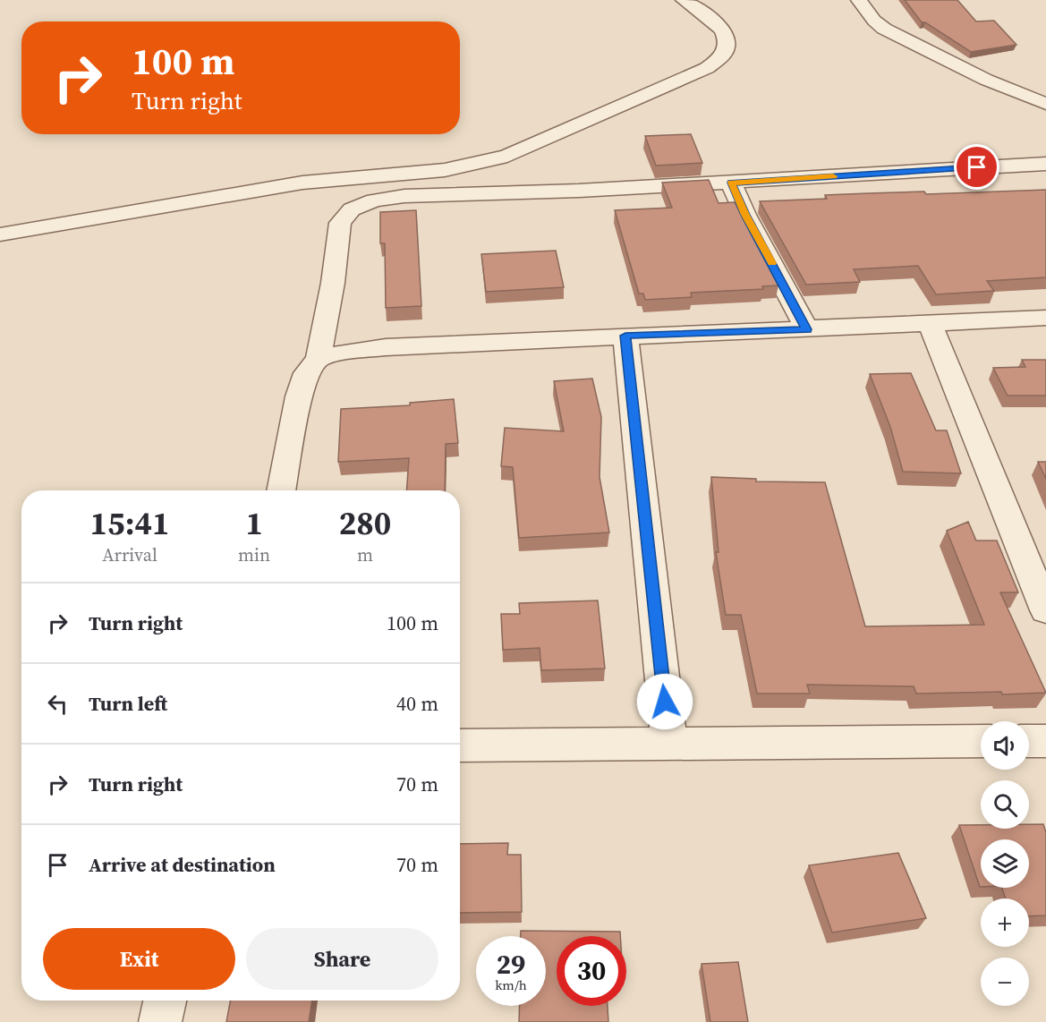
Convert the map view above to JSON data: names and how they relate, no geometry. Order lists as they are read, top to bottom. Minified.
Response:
{"page":{"turn":["100 m","Turn right"],"eta":["15:41","Arrival","1","min","280","m"],"list":[{"name":"Turn right","value":"100 m"},{"name":"Turn left","value":"40 m"},{"name":"Turn right","value":"70 m"},{"name":"Arrive at destination","value":"70 m"}],"map_buttons":["+","−"],"buttons":["Exit","Share"],"speed":"29 km/h","limit":"30"}}
